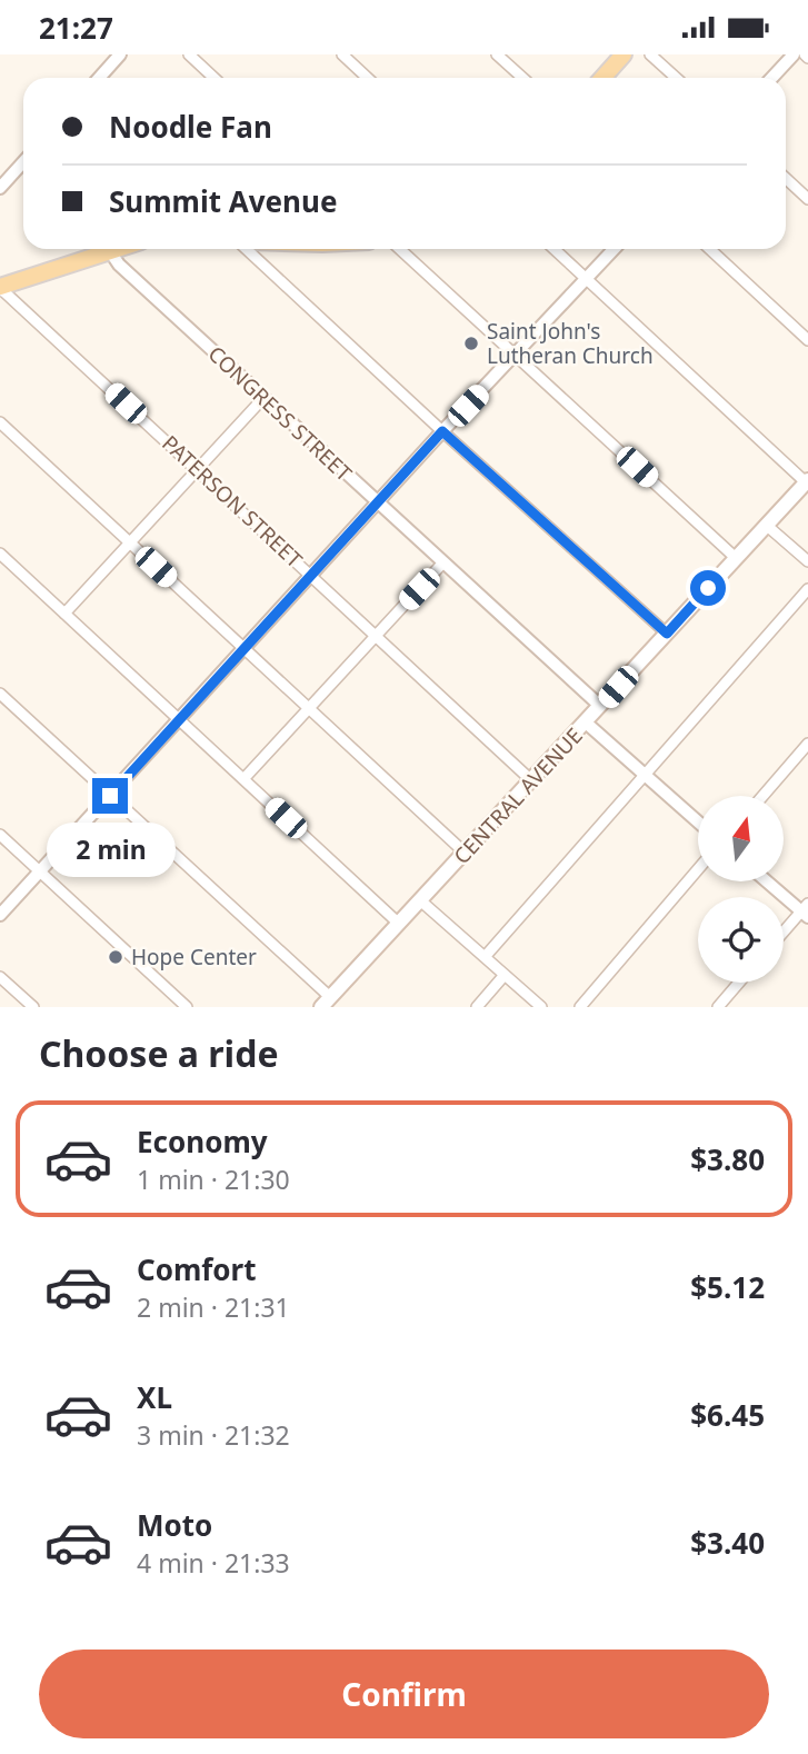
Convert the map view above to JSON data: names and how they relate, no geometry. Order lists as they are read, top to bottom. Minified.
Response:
{"streets":{"main road":["CENTRAL AVENUE"],"street":["CONGRESS STREET","PATERSON STREET"]},"crossings":[["CONGRESS STREET","CENTRAL AVENUE"],["PATERSON STREET","CENTRAL AVENUE"]],"places":["Saint John's Lutheran Church","Hope Center"],"north":"top","page":{"status":"21:27","banner":["Noodle Fan","Summit Avenue"],"bubble":"2 min","heading":"Choose a ride","list":[{"name":"Economy","note":"1 min · 21:30","value":"$3.80"},{"name":"Comfort","note":"2 min · 21:31","value":"$5.12"},{"name":"XL","note":"3 min · 21:32","value":"$6.45"},{"name":"Moto","note":"4 min · 21:33","value":"$3.40"}],"buttons":"Confirm"}}
